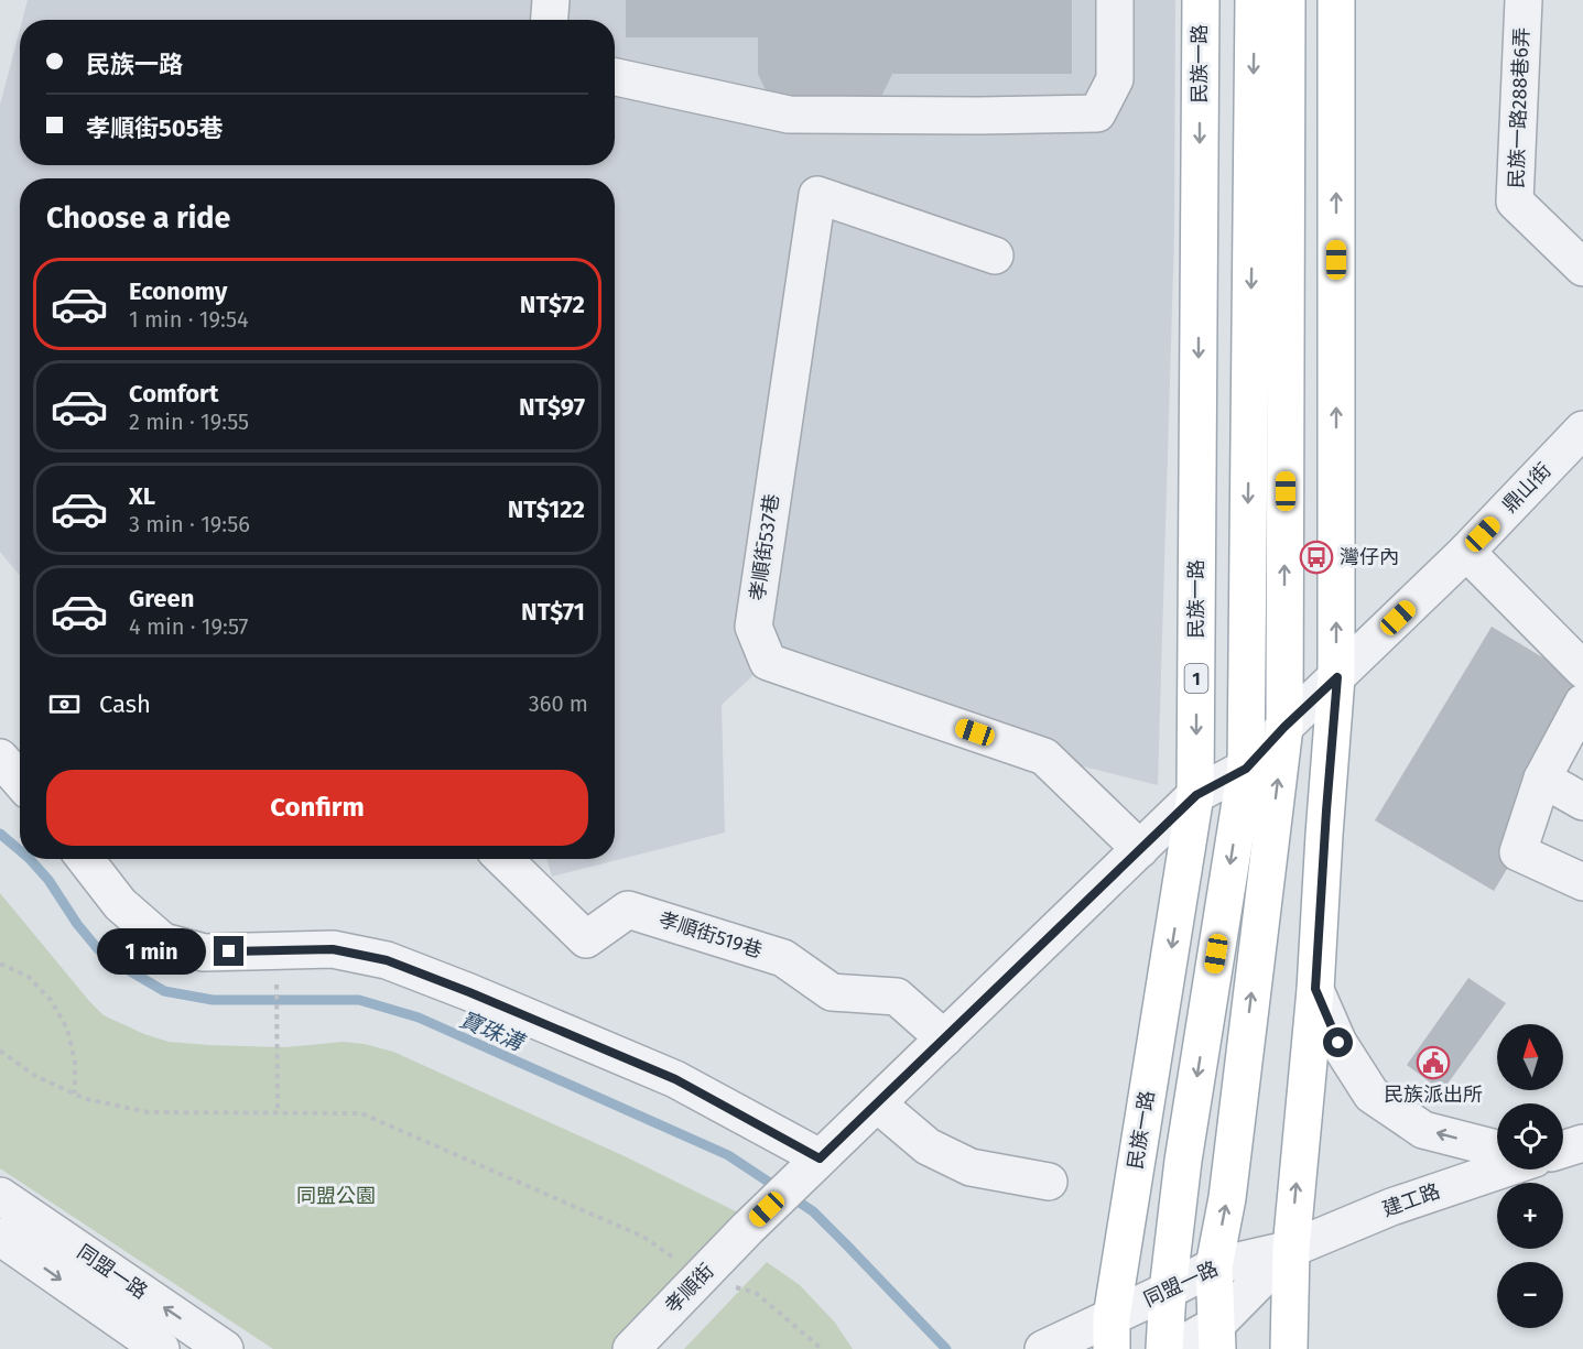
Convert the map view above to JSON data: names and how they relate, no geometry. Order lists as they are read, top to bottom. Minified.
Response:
{"streets":{"main road":["民族一路","1"],"street":["民族一路288巷6弄","鼎山街","孝順街537巷","孝順街519巷","建工路","同盟一路","孝順街"]},"crossings":[["民族一路","同盟一路"],["建工路","同盟一路"]],"water":["寶珠溝"],"parks":["同盟公園"],"places":{"bus stop":["灣仔內"],"public building":["民族派出所"]},"north":"top","page":{"banner":["民族一路","孝順街505巷"],"heading":"Choose a ride","list":[{"name":"Economy","note":"1 min · 19:54","value":"NT$72"},{"name":"Comfort","note":"2 min · 19:55","value":"NT$97"},{"name":"XL","note":"3 min · 19:56","value":"NT$122"},{"name":"Green","note":"4 min · 19:57","value":"NT$71"}],"pay":["Cash","360 m"],"buttons":"Confirm","bubble":"1 min","map_buttons":["+","−"]}}
